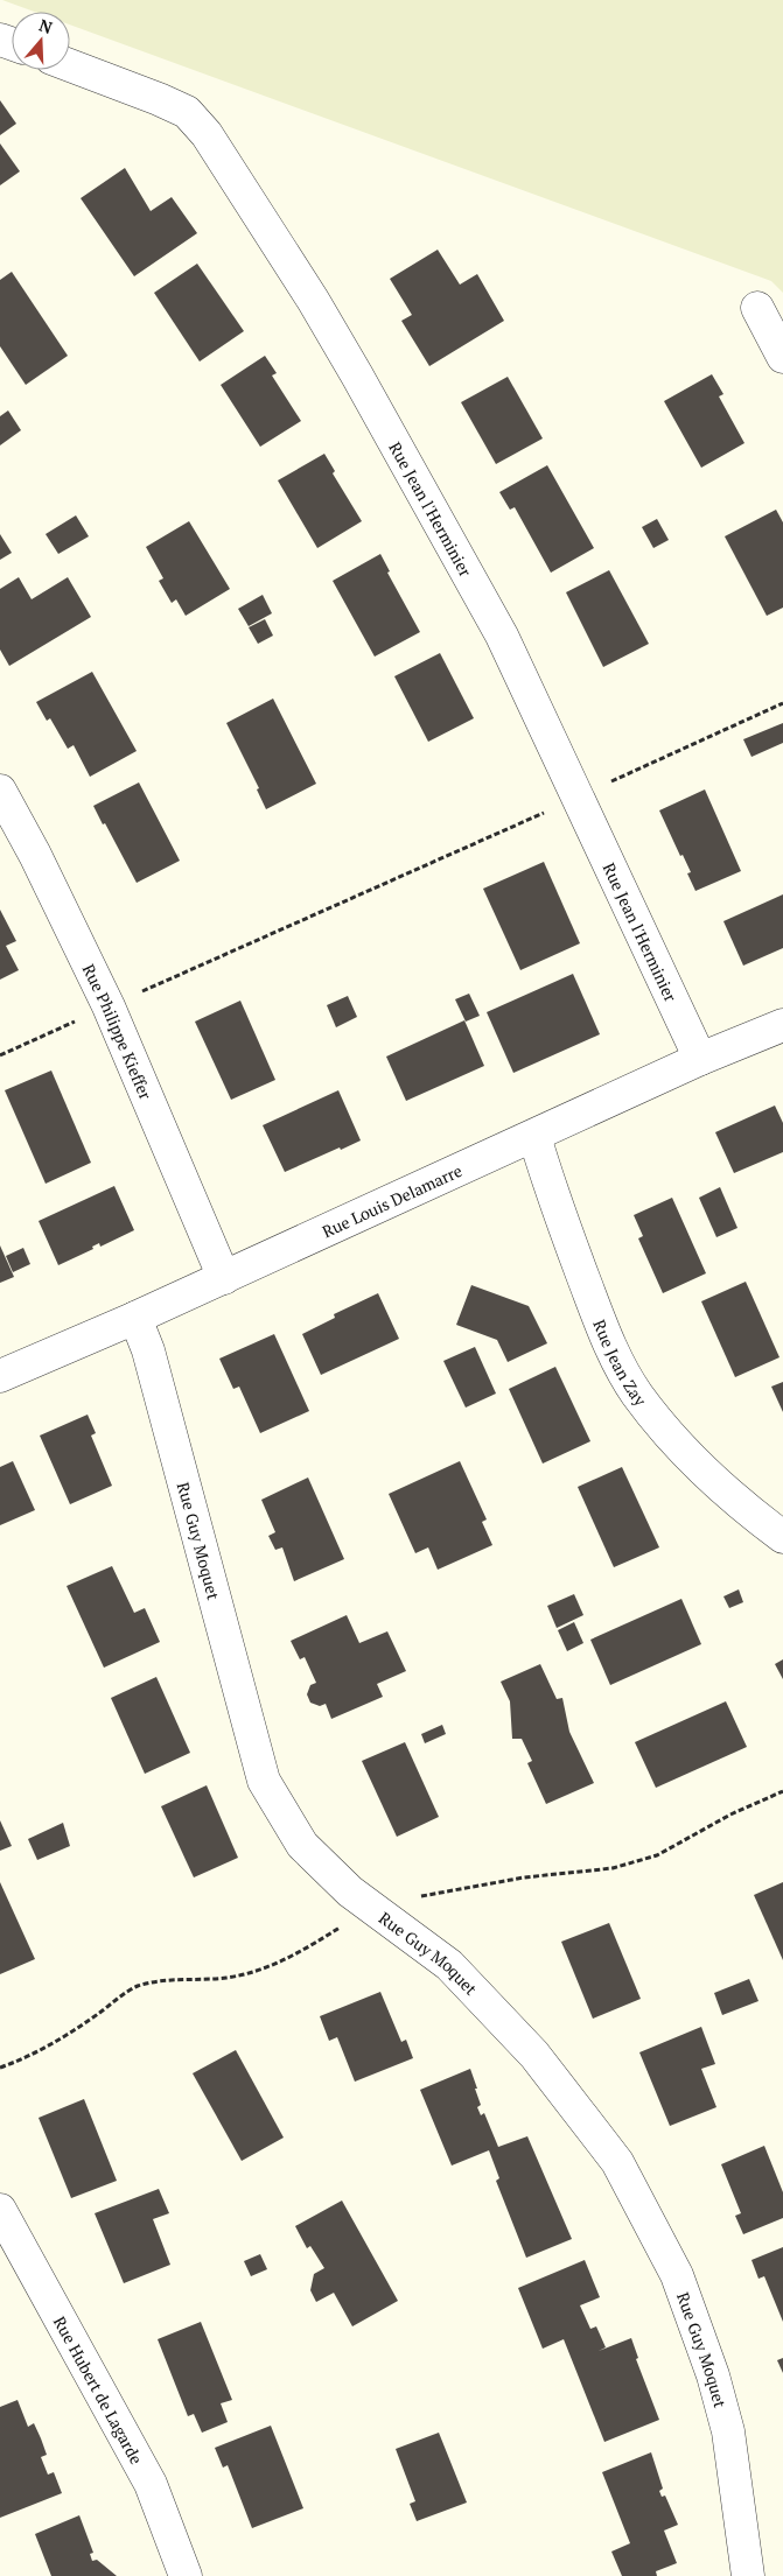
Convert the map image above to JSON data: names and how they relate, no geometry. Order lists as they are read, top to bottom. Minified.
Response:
{"streets":{"street":["Rue Jean l'Herminier","Rue Philippe Kieffer","Rue Louis Delamarre","Rue Jean Zay","Rue Guy Moquet","Rue Hubert de Lagarde"]},"crossings":[["Rue Jean l'Herminier","Rue Louis Delamarre"],["Rue Philippe Kieffer","Rue Louis Delamarre"],["Rue Louis Delamarre","Rue Jean Zay"],["Rue Louis Delamarre","Rue Guy Moquet"]],"north":"top"}
